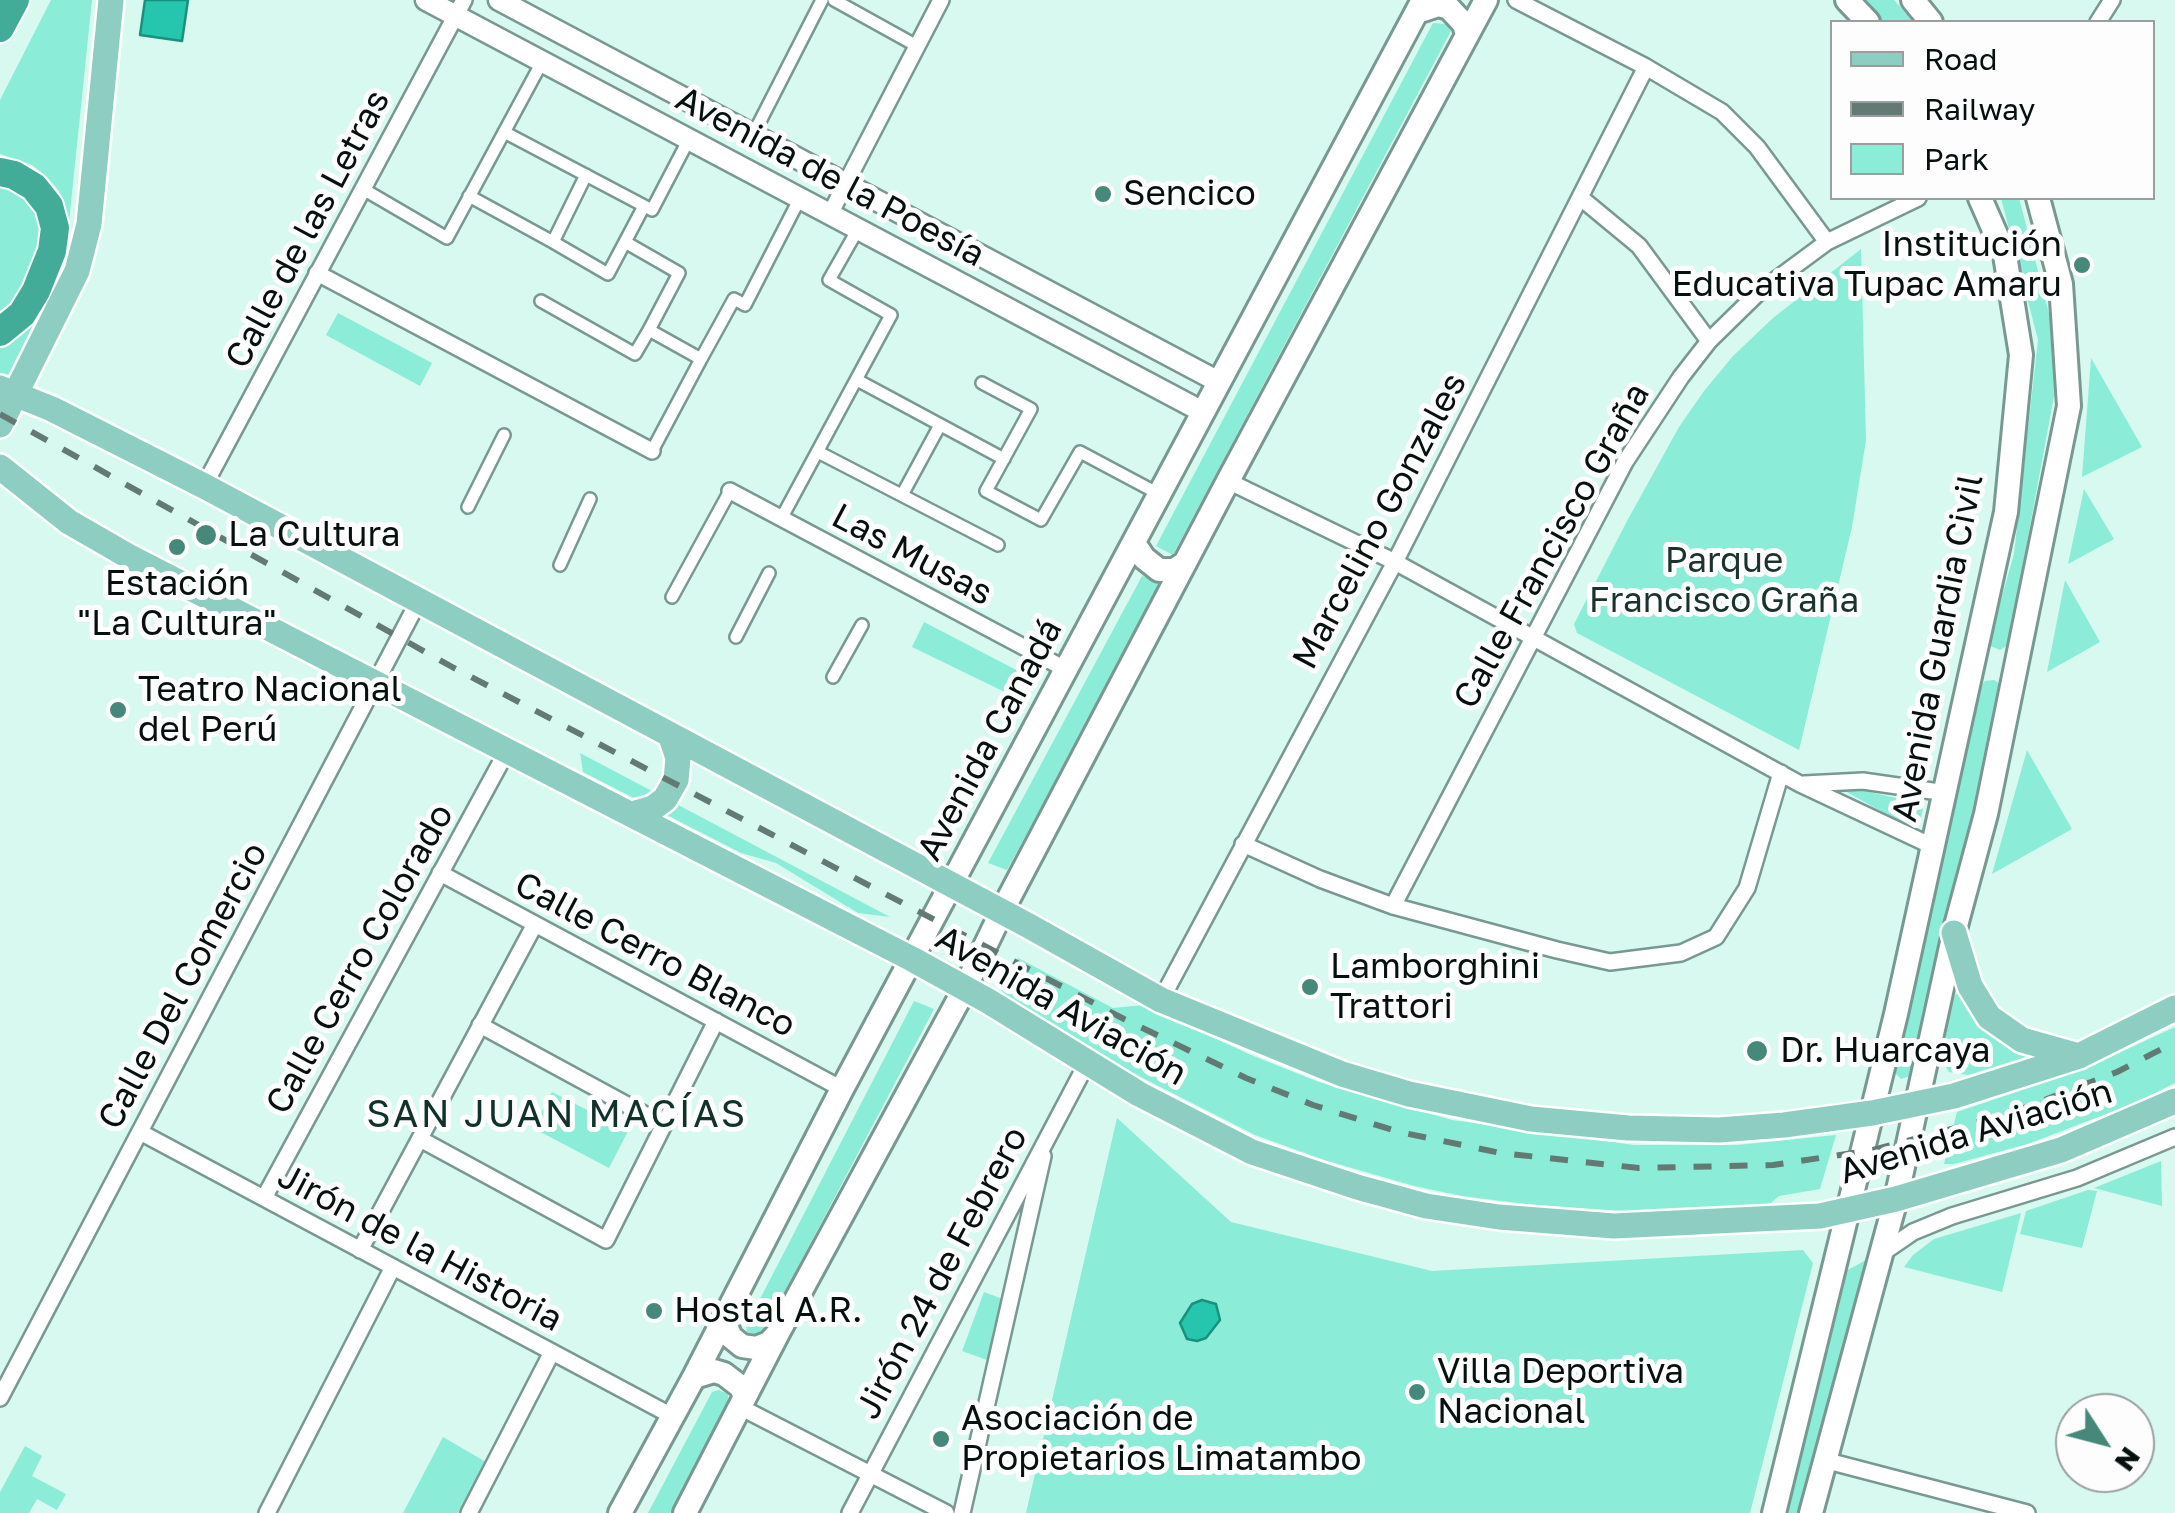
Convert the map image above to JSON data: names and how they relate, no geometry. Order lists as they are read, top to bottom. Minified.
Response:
{"streets":{"main road":["Avenida Guardia Civil","Avenida Canadá","Avenida Aviación"],"street":["Avenida de la Poesía","Calle de las Letras","Marcelino Gonzales","Calle Francisco Graña","Las Musas","Calle Cerro Blanco","Calle Cerro Colorado","Calle Del Comercio","Jirón de la Historia","Jirón 24 de Febrero"]},"crossings":[["Avenida de la Poesía","Calle de las Letras"],["Avenida de la Poesía","Avenida Canadá"],["Calle de las Letras","Avenida Aviación"],["Marcelino Gonzales","Avenida Aviación"],["Las Musas","Avenida Canadá"],["Avenida Guardia Civil","Avenida Aviación"],["Avenida Canadá","Calle Cerro Blanco"],["Avenida Canadá","Avenida Aviación"],["Avenida Canadá","Jirón de la Historia"],["Calle Cerro Blanco","Calle Cerro Colorado"],["Calle Cerro Colorado","Avenida Aviación"],["Calle Cerro Colorado","Jirón de la Historia"],["Calle Del Comercio","Avenida Aviación"],["Calle Del Comercio","Jirón de la Historia"],["Avenida Aviación","Jirón 24 de Febrero"]],"districts":["SAN JUAN MACÍAS"],"parks":["Parque Francisco Graña"],"places":["Sencico","Institución Educativa Tupac Amaru","La Cultura","Estación \"La Cultura\"","Teatro Nacional del Perú","Lamborghini Trattori","Dr. Huarcaya","Hostal A.R.","Villa Deportiva Nacional","Asociación de Propietarios Limatambo"],"legend":["Road","Railway","Park"],"north":"bottom right"}
